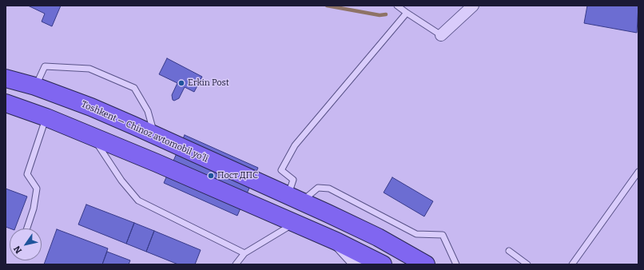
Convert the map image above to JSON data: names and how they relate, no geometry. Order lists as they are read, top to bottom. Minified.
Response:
{"streets":{"highway":["Toshkent — Chinoz avtomobil yoʻli"]},"places":["Erkin Post","Пост ДПС"],"north":"bottom left"}
